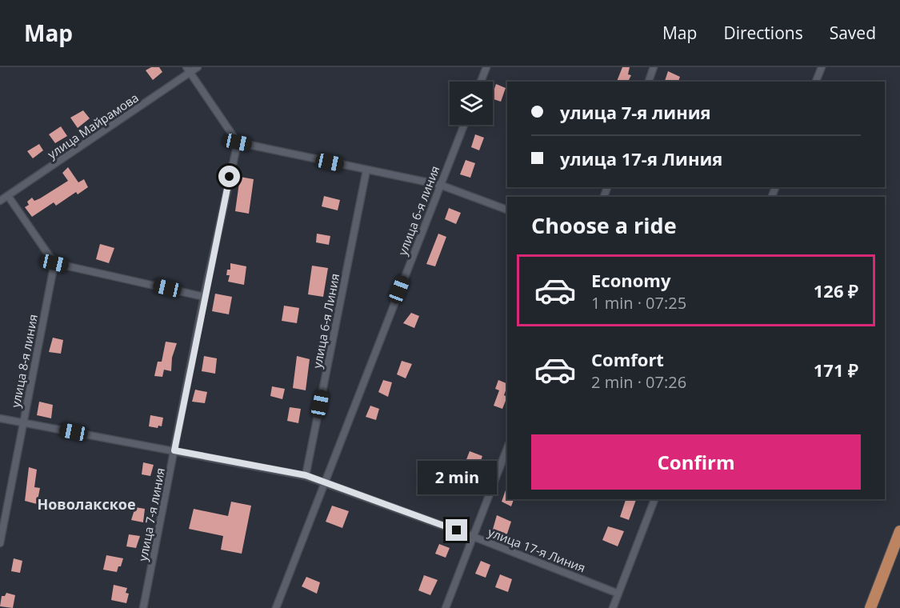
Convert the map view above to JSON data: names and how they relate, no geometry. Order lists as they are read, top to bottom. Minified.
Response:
{"streets":{"street":["улица Майрамова","улица 6-я линия","улица 6-я Линия","улица 8-я линия","улица 7-я линия","улица 17-я Линия"]},"crossings":[["улица 6-я линия","улица 17-я Линия"],["улица 6-я Линия","улица 17-я Линия"],["улица 8-я линия","улица 17-я Линия"],["улица 7-я линия","улица 17-я Линия"]],"districts":["Новолакское"],"page":{"header":"Map","nav":["Map","Directions","Saved"],"banner":["улица 7-я линия","улица 17-я Линия"],"heading":"Choose a ride","list":[{"name":"Economy","note":"1 min · 07:25","value":"126 ₽"},{"name":"Comfort","note":"2 min · 07:26","value":"171 ₽"}],"buttons":"Confirm","bubble":"2 min"}}
